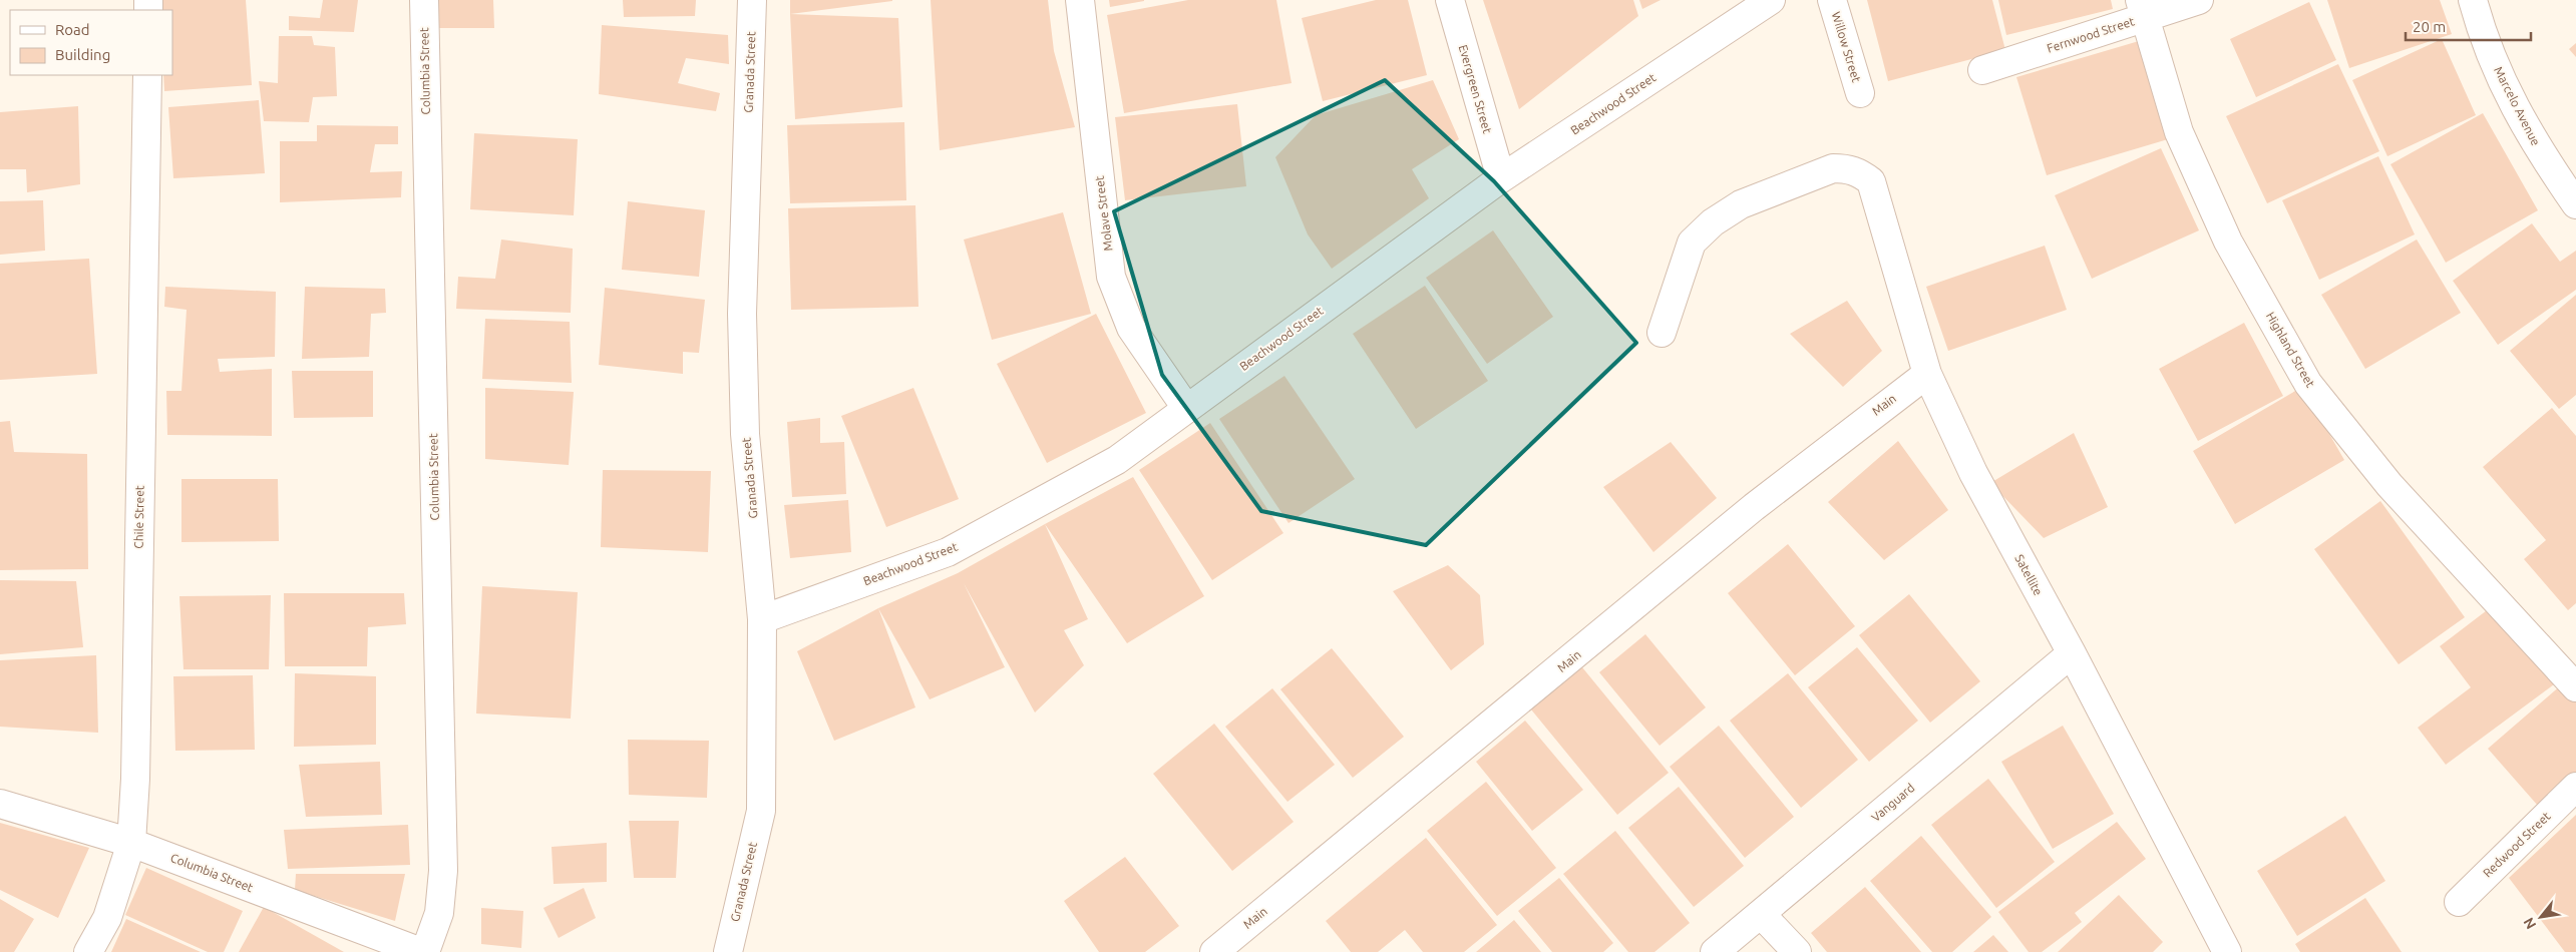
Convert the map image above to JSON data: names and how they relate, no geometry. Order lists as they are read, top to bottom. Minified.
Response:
{"streets":{"street":["Fernwood Street","Willow Street","Columbia Street","Granada Street","Evergreen Street","Beachwood Street","Marcelo Avenue","Molave Street","Highland Street","Main","Chile Street","Satellite","Vanguard","Redwood Street"]},"crossings":[["Fernwood Street","Highland Street"],["Columbia Street","Chile Street"],["Granada Street","Beachwood Street"],["Evergreen Street","Beachwood Street"],["Beachwood Street","Molave Street"],["Main","Satellite"],["Satellite","Vanguard"]],"legend":["Road","Building"],"scale_bar":"20 m","north":"bottom left"}
